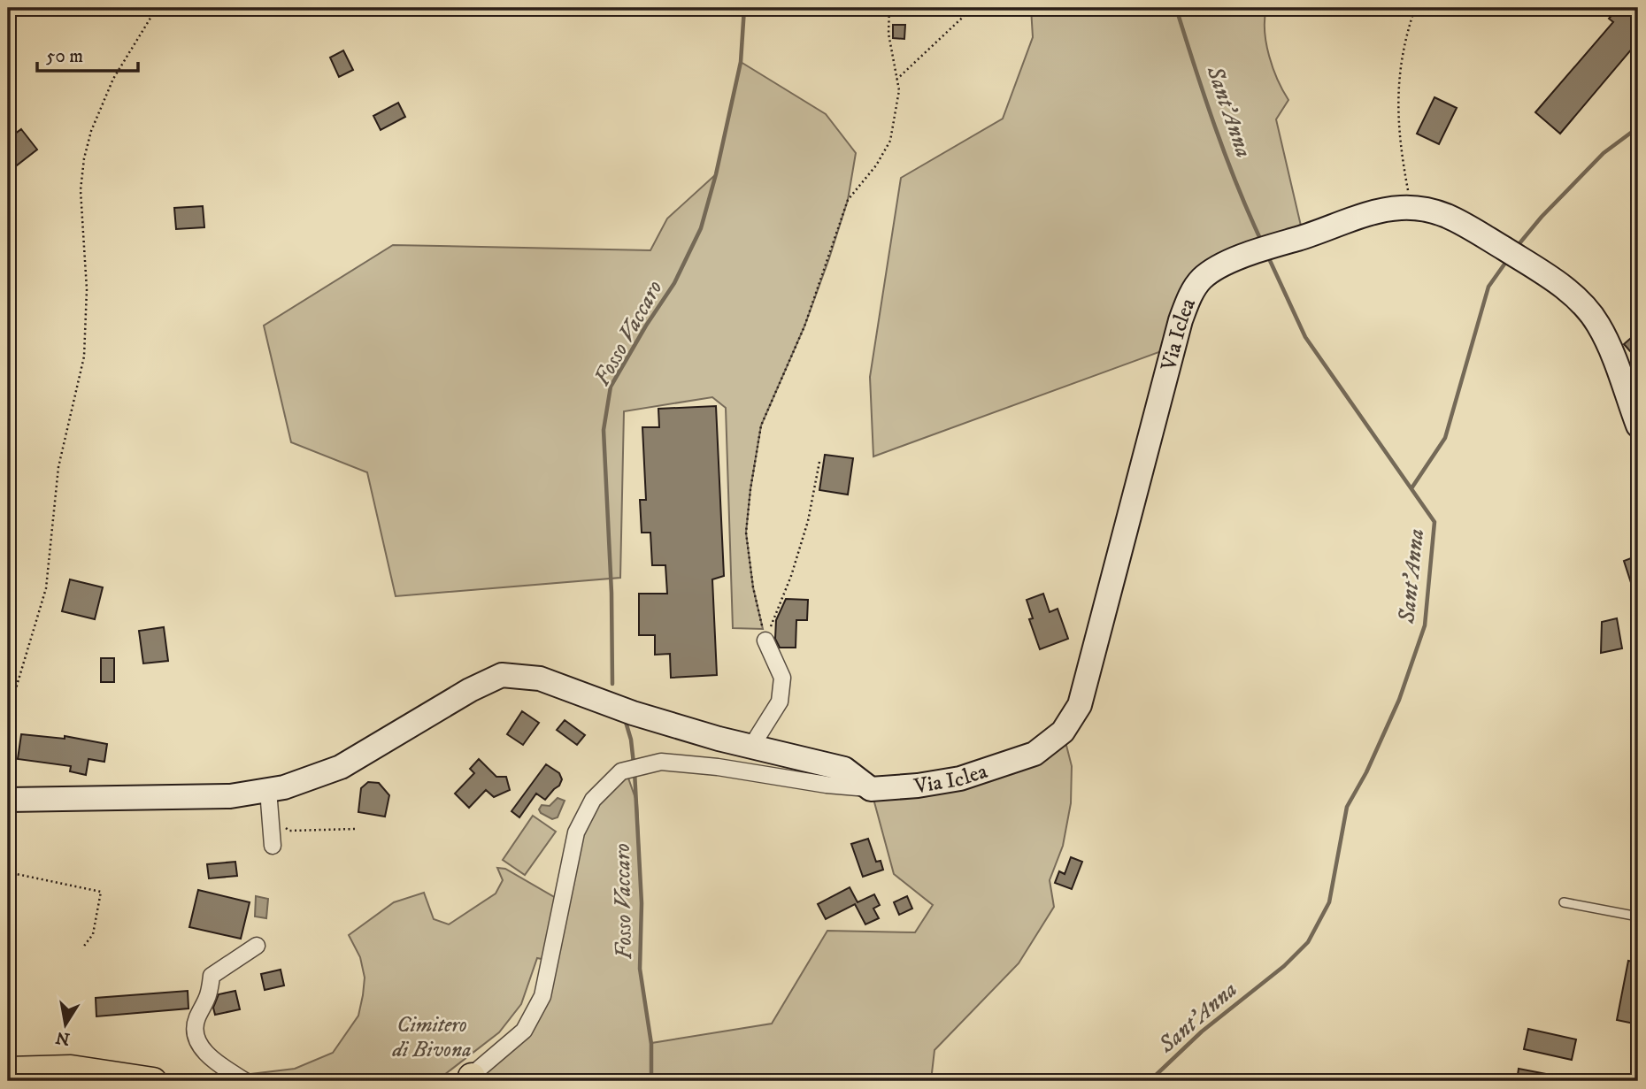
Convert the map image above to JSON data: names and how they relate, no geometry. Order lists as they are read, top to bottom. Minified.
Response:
{"streets":{"street":["Via Iclea"]},"water":["Sant'Anna","Fosso Vaccaro"],"parks":["Cimitero di Bivona"],"scale_bar":"50 m","north":"bottom"}
